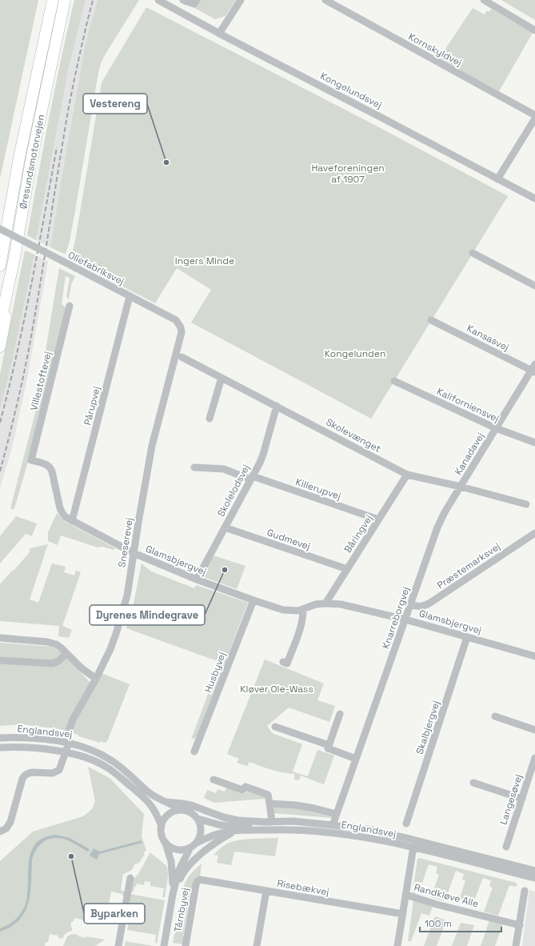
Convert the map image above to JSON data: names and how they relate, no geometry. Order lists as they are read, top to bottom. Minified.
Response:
{"streets":{"highway":["Øresundsmotorvejen"],"street":["Kornskyldvej","Kongelundsvej","Oliefabriksvej","Kansasvej","Villestoftevej","Kaliforniensvej","Pårupvej","Skolevænget","Kanadavej","Killerupvej","Skolelodsvej","Båringvej","Gudmevej","Sneserevej","Glamsbjergvej","Præstemarksvej","Knarreborgvej","Husbyvej","Skalbjergvej","Englandsvej","Langesøvej","Risebækvej","Randkløve Alle","Tårnbyvej"]},"crossings":[["Oliefabriksvej","Pårupvej"],["Oliefabriksvej","Sneserevej"],["Kansasvej","Kanadavej"],["Villestoftevej","Glamsbjergvej"],["Kaliforniensvej","Kanadavej"],["Pårupvej","Glamsbjergvej"],["Skolevænget","Kanadavej"],["Skolevænget","Skolelodsvej"],["Skolevænget","Båringvej"],["Skolevænget","Knarreborgvej"],["Kanadavej","Knarreborgvej"],["Killerupvej","Skolelodsvej"],["Killerupvej","Båringvej"],["Skolelodsvej","Gudmevej"],["Skolelodsvej","Glamsbjergvej"],["Båringvej","Gudmevej"],["Båringvej","Glamsbjergvej"],["Sneserevej","Glamsbjergvej"],["Sneserevej","Englandsvej"],["Glamsbjergvej","Knarreborgvej"],["Glamsbjergvej","Husbyvej"],["Glamsbjergvej","Skalbjergvej"],["Præstemarksvej","Knarreborgvej"],["Knarreborgvej","Englandsvej"],["Englandsvej","Randkløve Alle"],["Englandsvej","Tårnbyvej"],["Risebækvej","Randkløve Alle"],["Risebækvej","Tårnbyvej"]],"parks":["Haveforeningen af 1907","Ingers Minde","Kongelunden","Kløver Ole-Wass"],"places":["Vestereng","Dyrenes Mindegrave","Byparken"],"scale_bar":"100 m"}
